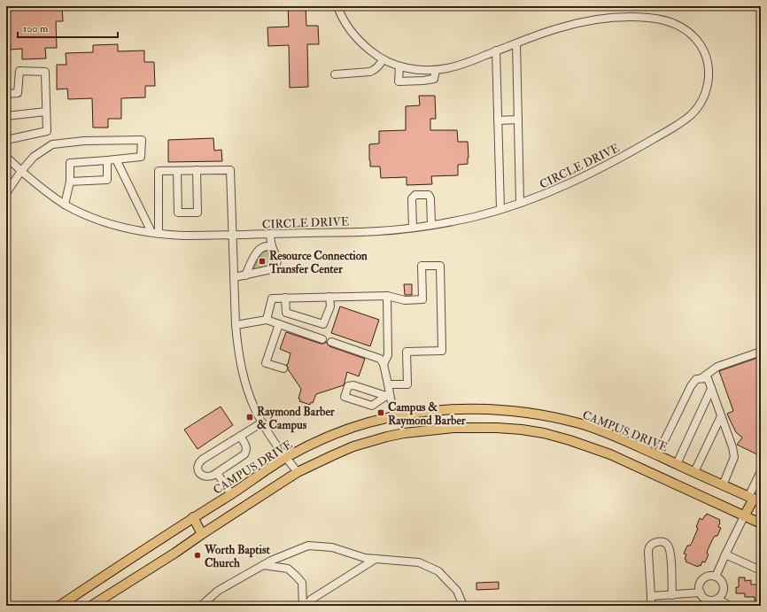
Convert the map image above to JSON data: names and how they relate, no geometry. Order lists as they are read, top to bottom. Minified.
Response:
{"streets":{"main road":["CAMPUS DRIVE"],"street":["CIRCLE DRIVE"]},"places":{"transit":["Resource Connection Transfer Center","Campus & Raymond Barber","Raymond Barber & Campus"],"other":["Worth Baptist Church"]},"scale_bar":"100 m"}
